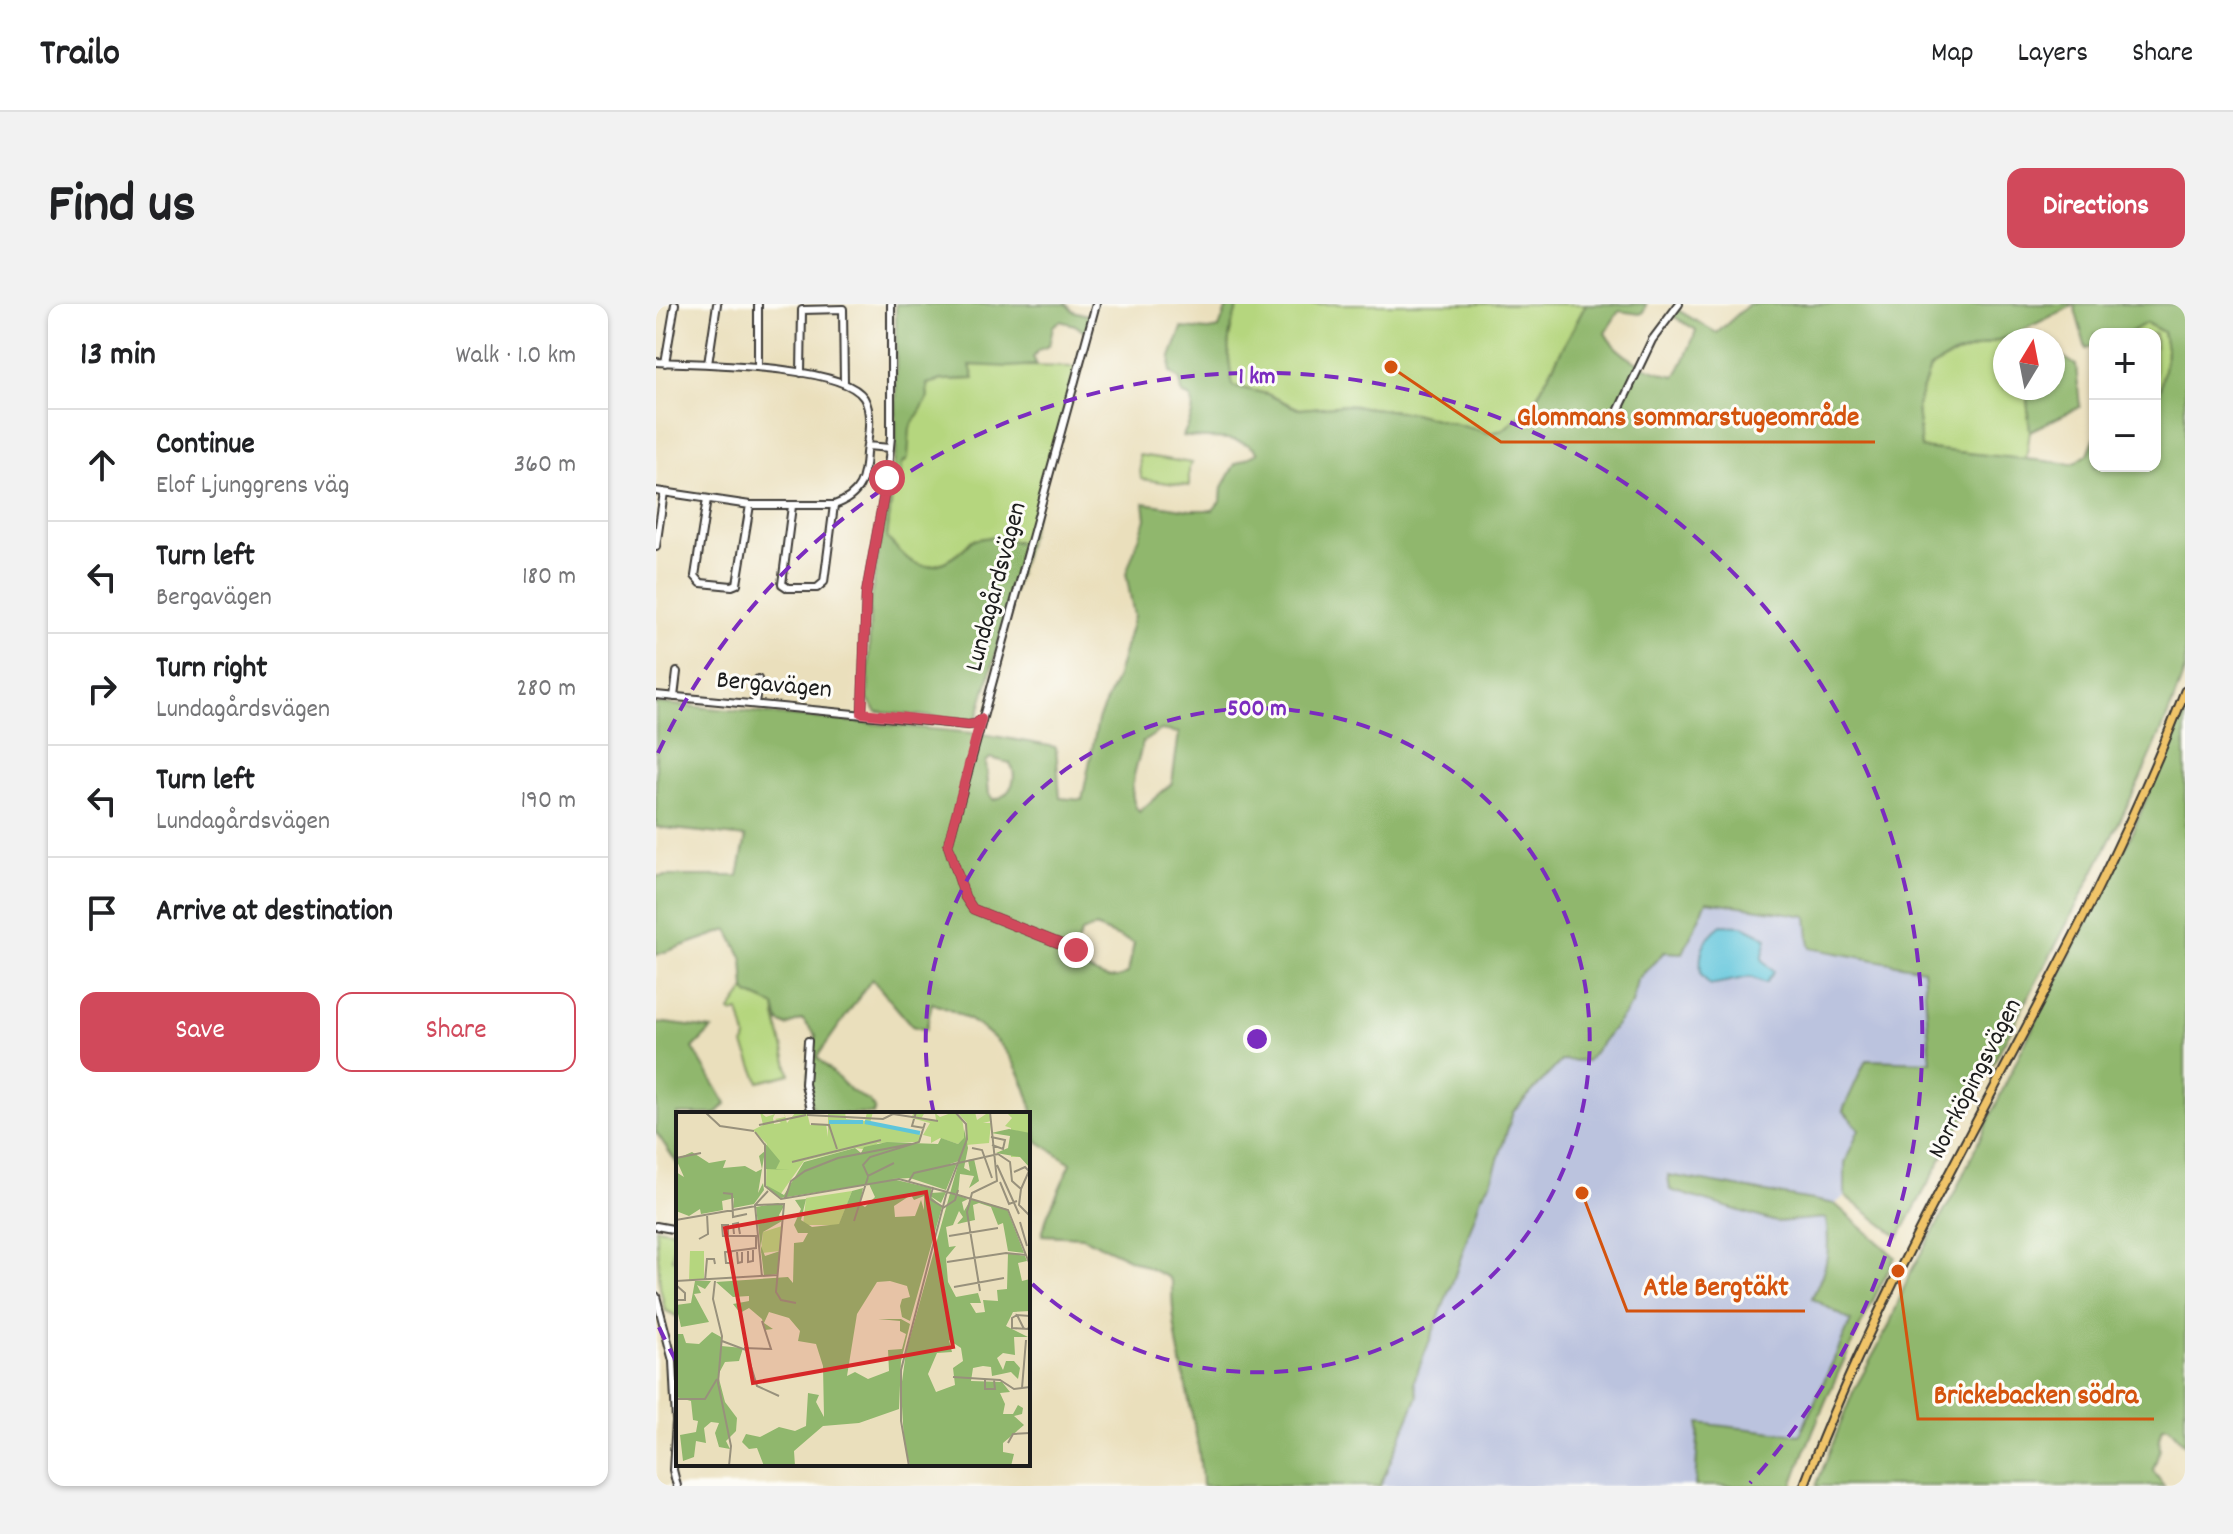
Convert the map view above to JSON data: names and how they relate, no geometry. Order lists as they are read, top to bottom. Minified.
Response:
{"streets":{"main road":["Norrköpingsvägen"],"street":["Lundagårdsvägen","Bergavägen"]},"crossings":[["Lundagårdsvägen","Bergavägen"]],"places":["Glommans sommarstugeområde","Atle Bergtäkt","Brickebacken södra"],"north":"top","page":{"header":"Trailo","nav":["Map","Layers","Share"],"title":"Find us","buttons":["Directions",["Save","Share"]],"heading":["13 min","Walk · 1.0 km"],"map_buttons":["+","−"],"list":[["Continue","Elof Ljunggrens väg","360 m"],["Turn left","Bergavägen","180 m"],["Turn right","Lundagårdsvägen","280 m"],["Turn left","Lundagårdsvägen","190 m"],"Arrive at destination"]},"rings":["1 km","500 m"]}
